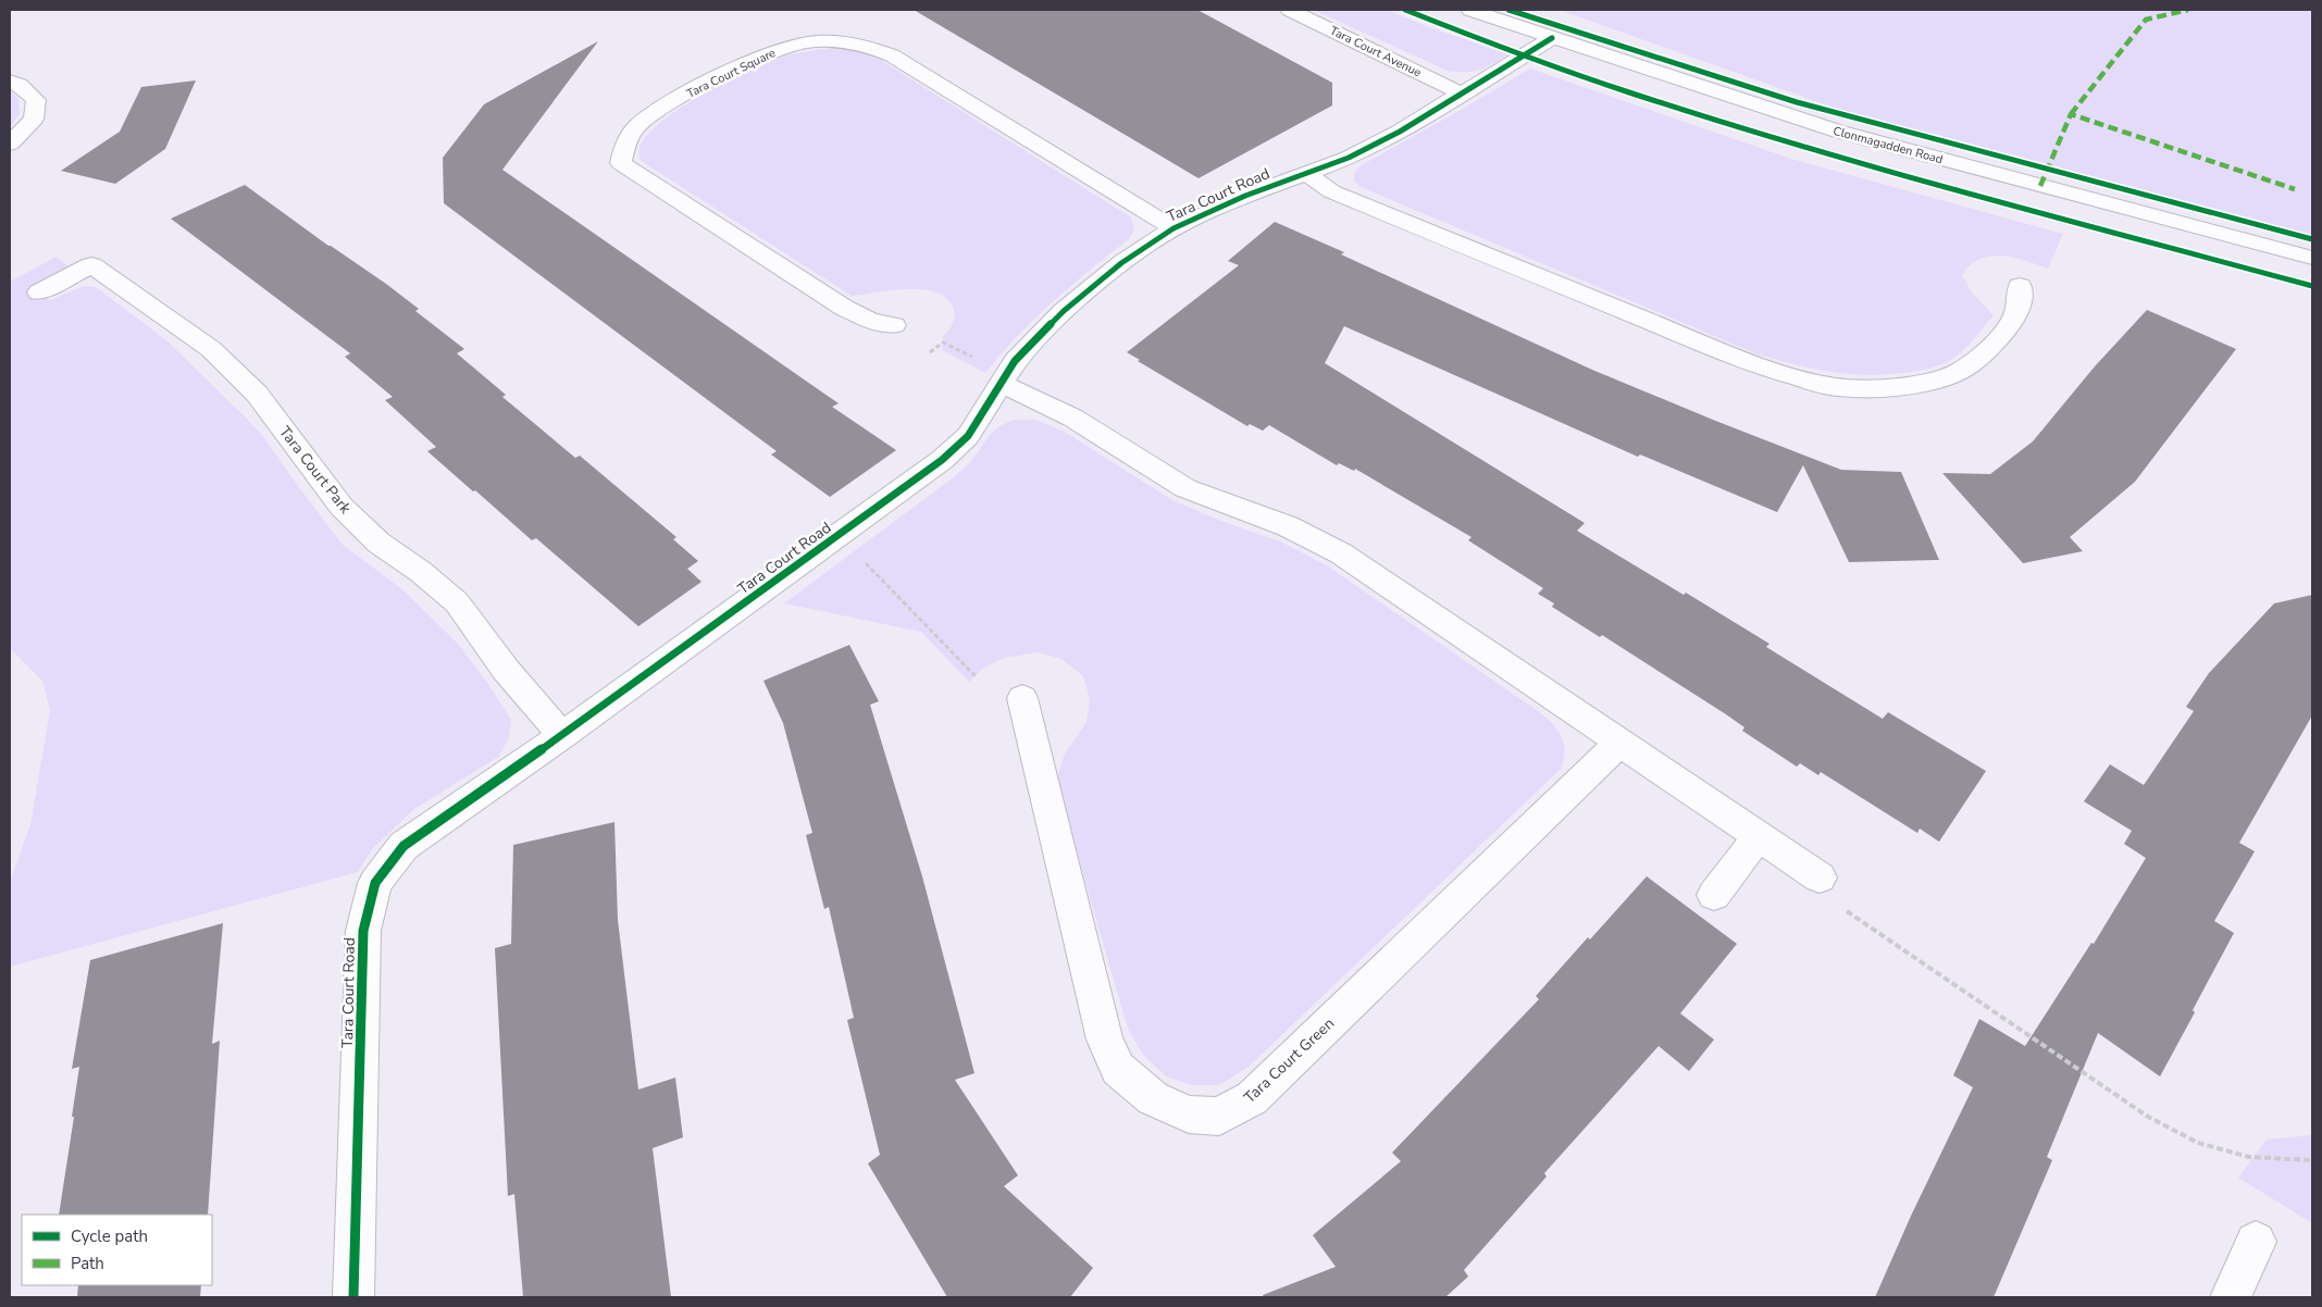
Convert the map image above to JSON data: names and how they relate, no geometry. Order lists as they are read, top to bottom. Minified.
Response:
{"streets":{"street":["Tara Court Avenue","Tara Court Square","Clonmagadden Road","Tara Court Road","Tara Court Park","Tara Court Green"]},"crossings":[["Tara Court Avenue","Tara Court Road"],["Tara Court Square","Tara Court Road"],["Clonmagadden Road","Tara Court Road"],["Tara Court Road","Tara Court Park"]],"legend":["Cycle path","Path"]}
